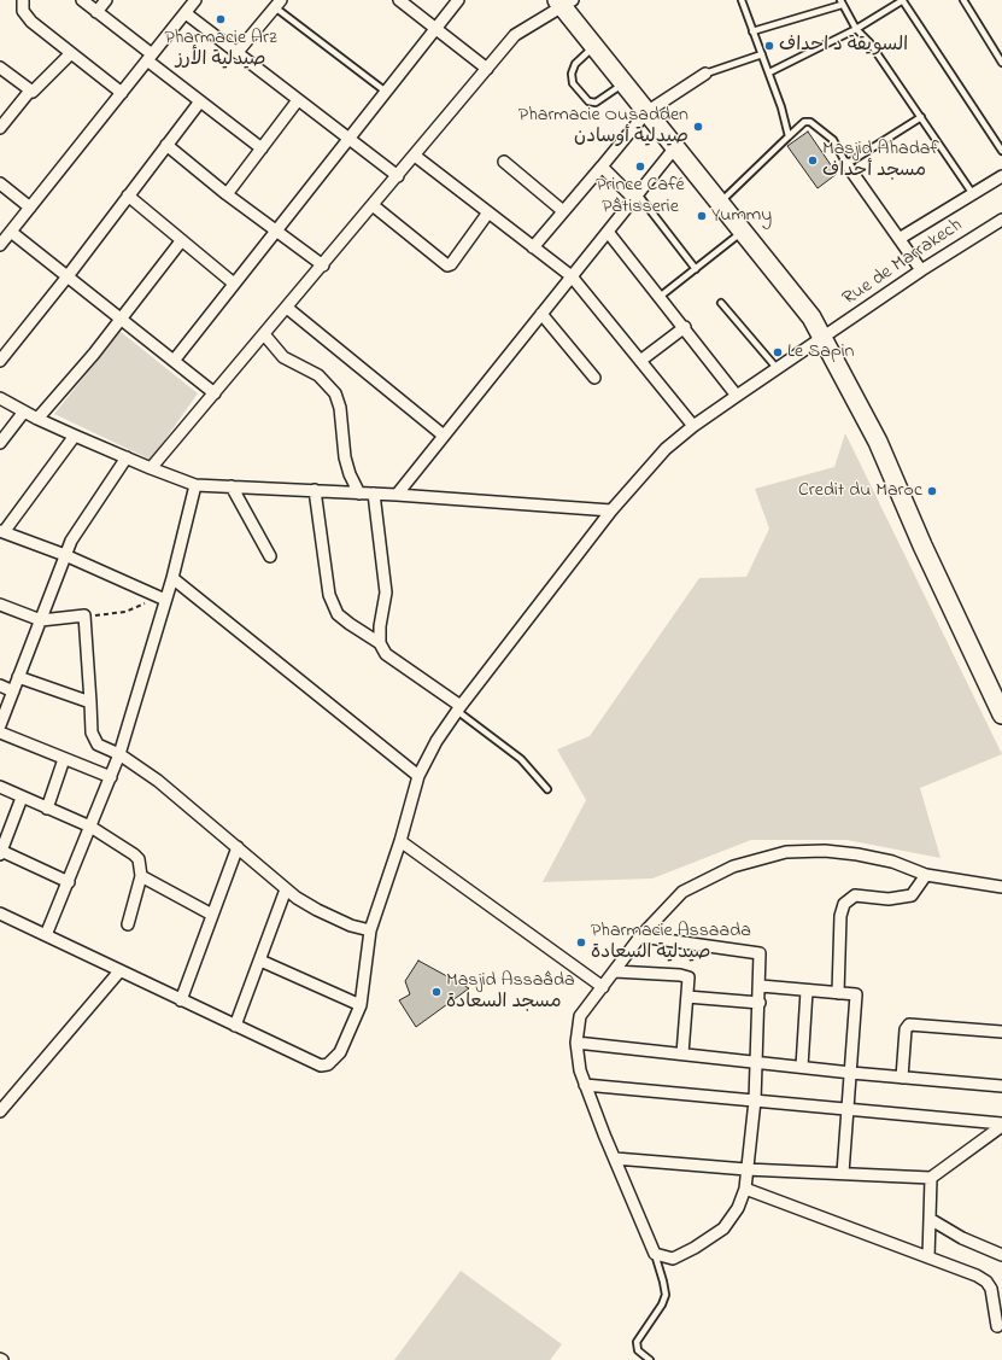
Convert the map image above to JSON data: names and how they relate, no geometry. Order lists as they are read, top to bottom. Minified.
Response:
{"streets":{"street":["Rue de Marrakech"]},"places":["Pharmacie Arz صيدلية الأرز","السويقة د احداف","Pharmacie Ousadden صيدلية أوسادن","Masjid Ahadaf مسجد أحداف","Prince Café Pâtisserie","Yummy","Le Sapin","Credit du Maroc","Pharmacie Assaada صيدلية السعادة","Masjid Assaâda مسجد السعادة"]}
